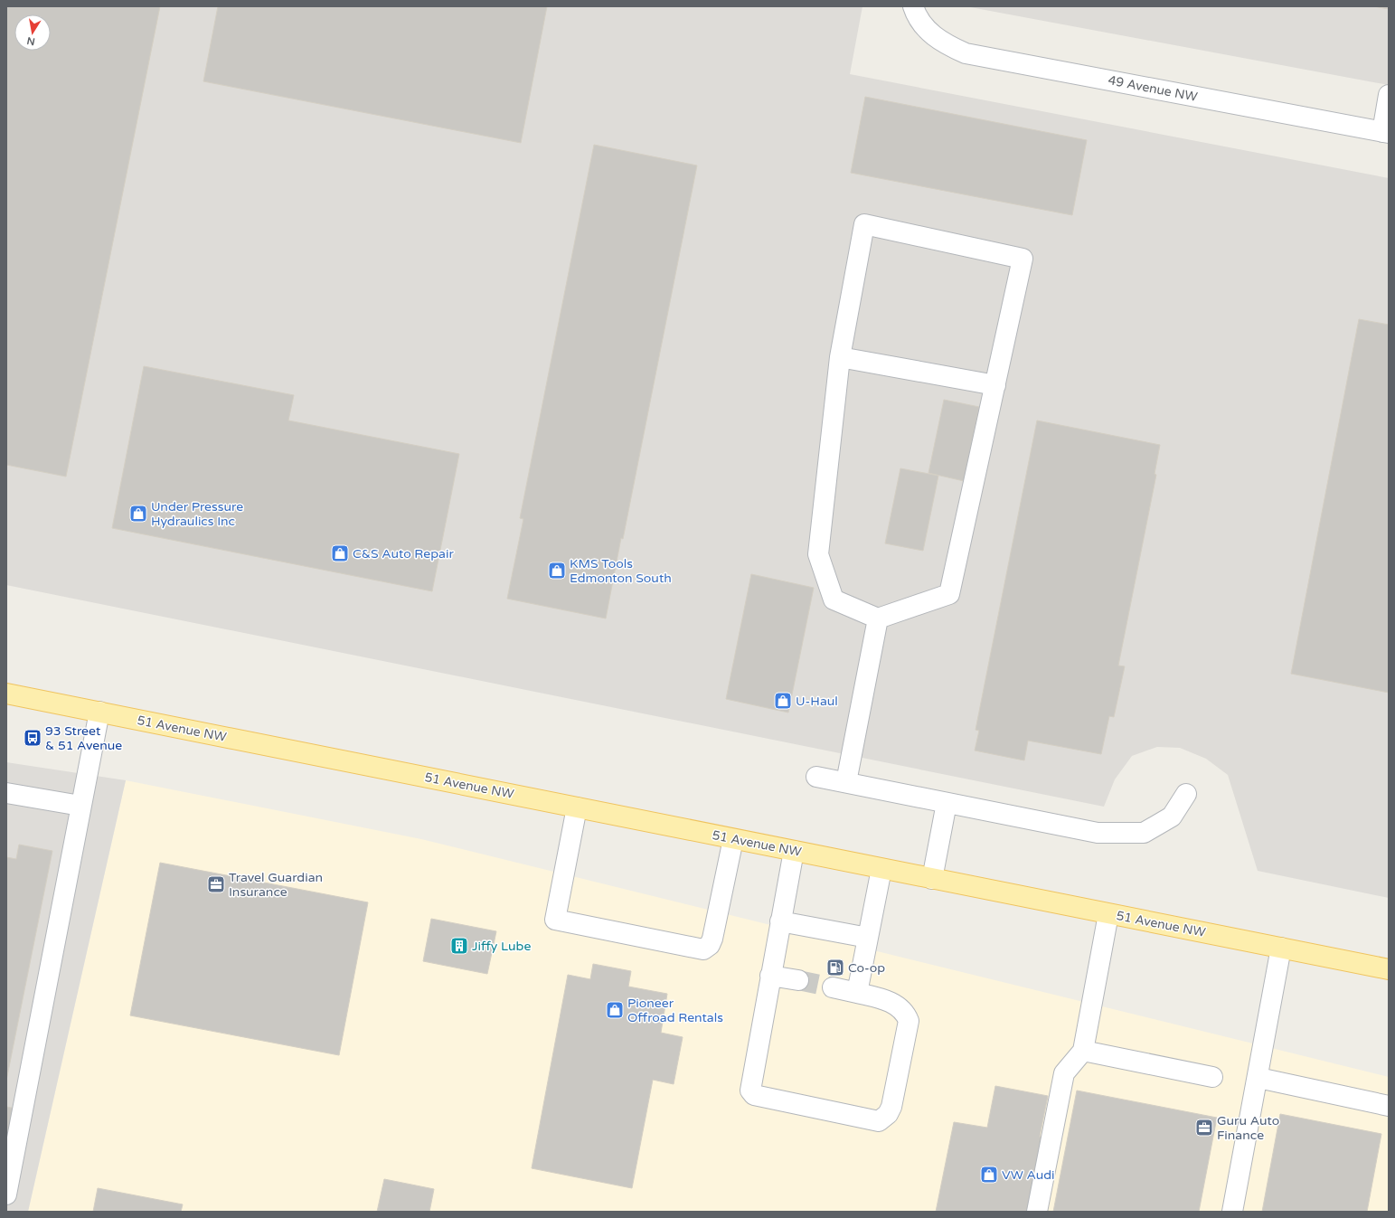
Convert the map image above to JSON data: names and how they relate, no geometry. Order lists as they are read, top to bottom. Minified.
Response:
{"streets":{"main road":["51 Avenue NW"],"street":["49 Avenue NW"]},"places":{"shop":["Under Pressure Hydraulics Inc","C&S Auto Repair","KMS Tools Edmonton South","U-Haul","Pioneer Offroad Rentals","VW Audi"],"bus stop":["93 Street & 51 Avenue"],"office":["Travel Guardian Insurance","Guru Auto Finance"],"building":["Jiffy Lube"],"fuel station":["Co-op"]},"north":"bottom"}
